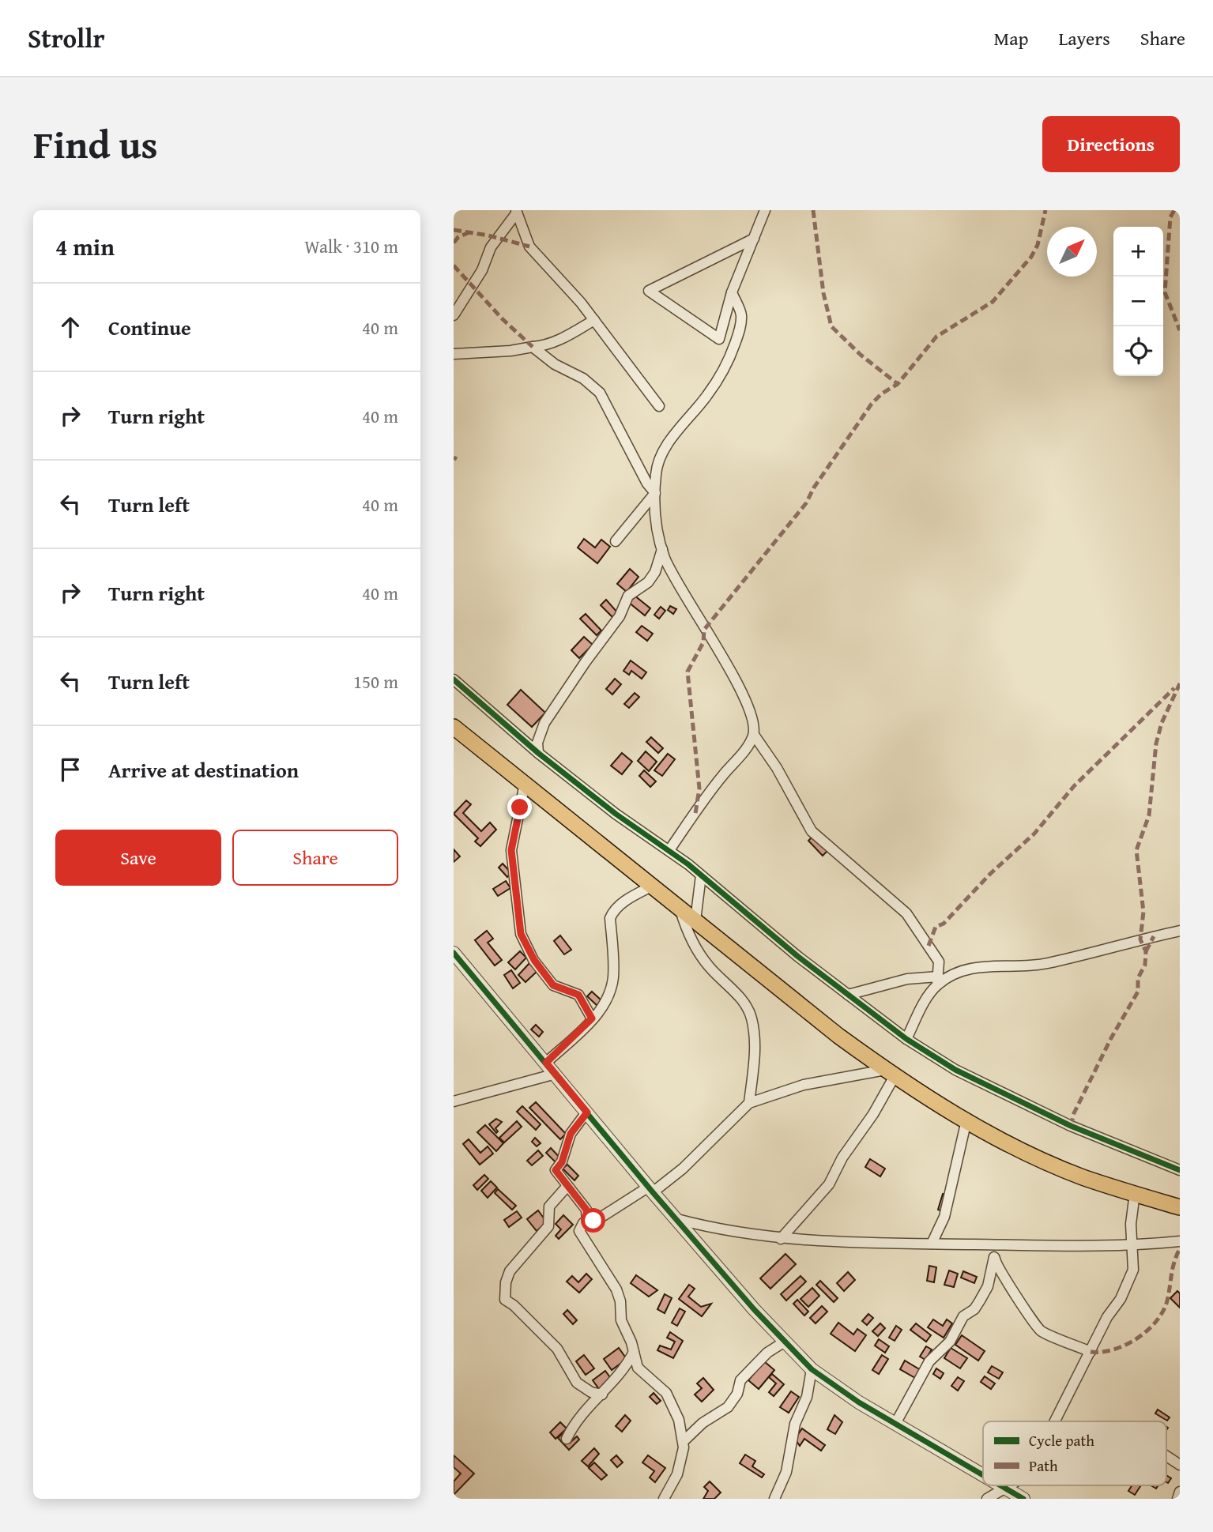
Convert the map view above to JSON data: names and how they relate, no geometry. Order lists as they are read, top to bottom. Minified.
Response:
{"legend":["Cycle path","Path"],"north":"top right","page":{"header":"Strollr","nav":["Map","Layers","Share"],"title":"Find us","buttons":["Directions",["Save","Share"]],"heading":["4 min","Walk · 310 m"],"map_buttons":["+","−"],"list":[["Continue","40 m"],["Turn right","40 m"],["Turn left","40 m"],["Turn right","40 m"],["Turn left","150 m"],"Arrive at destination"]}}
